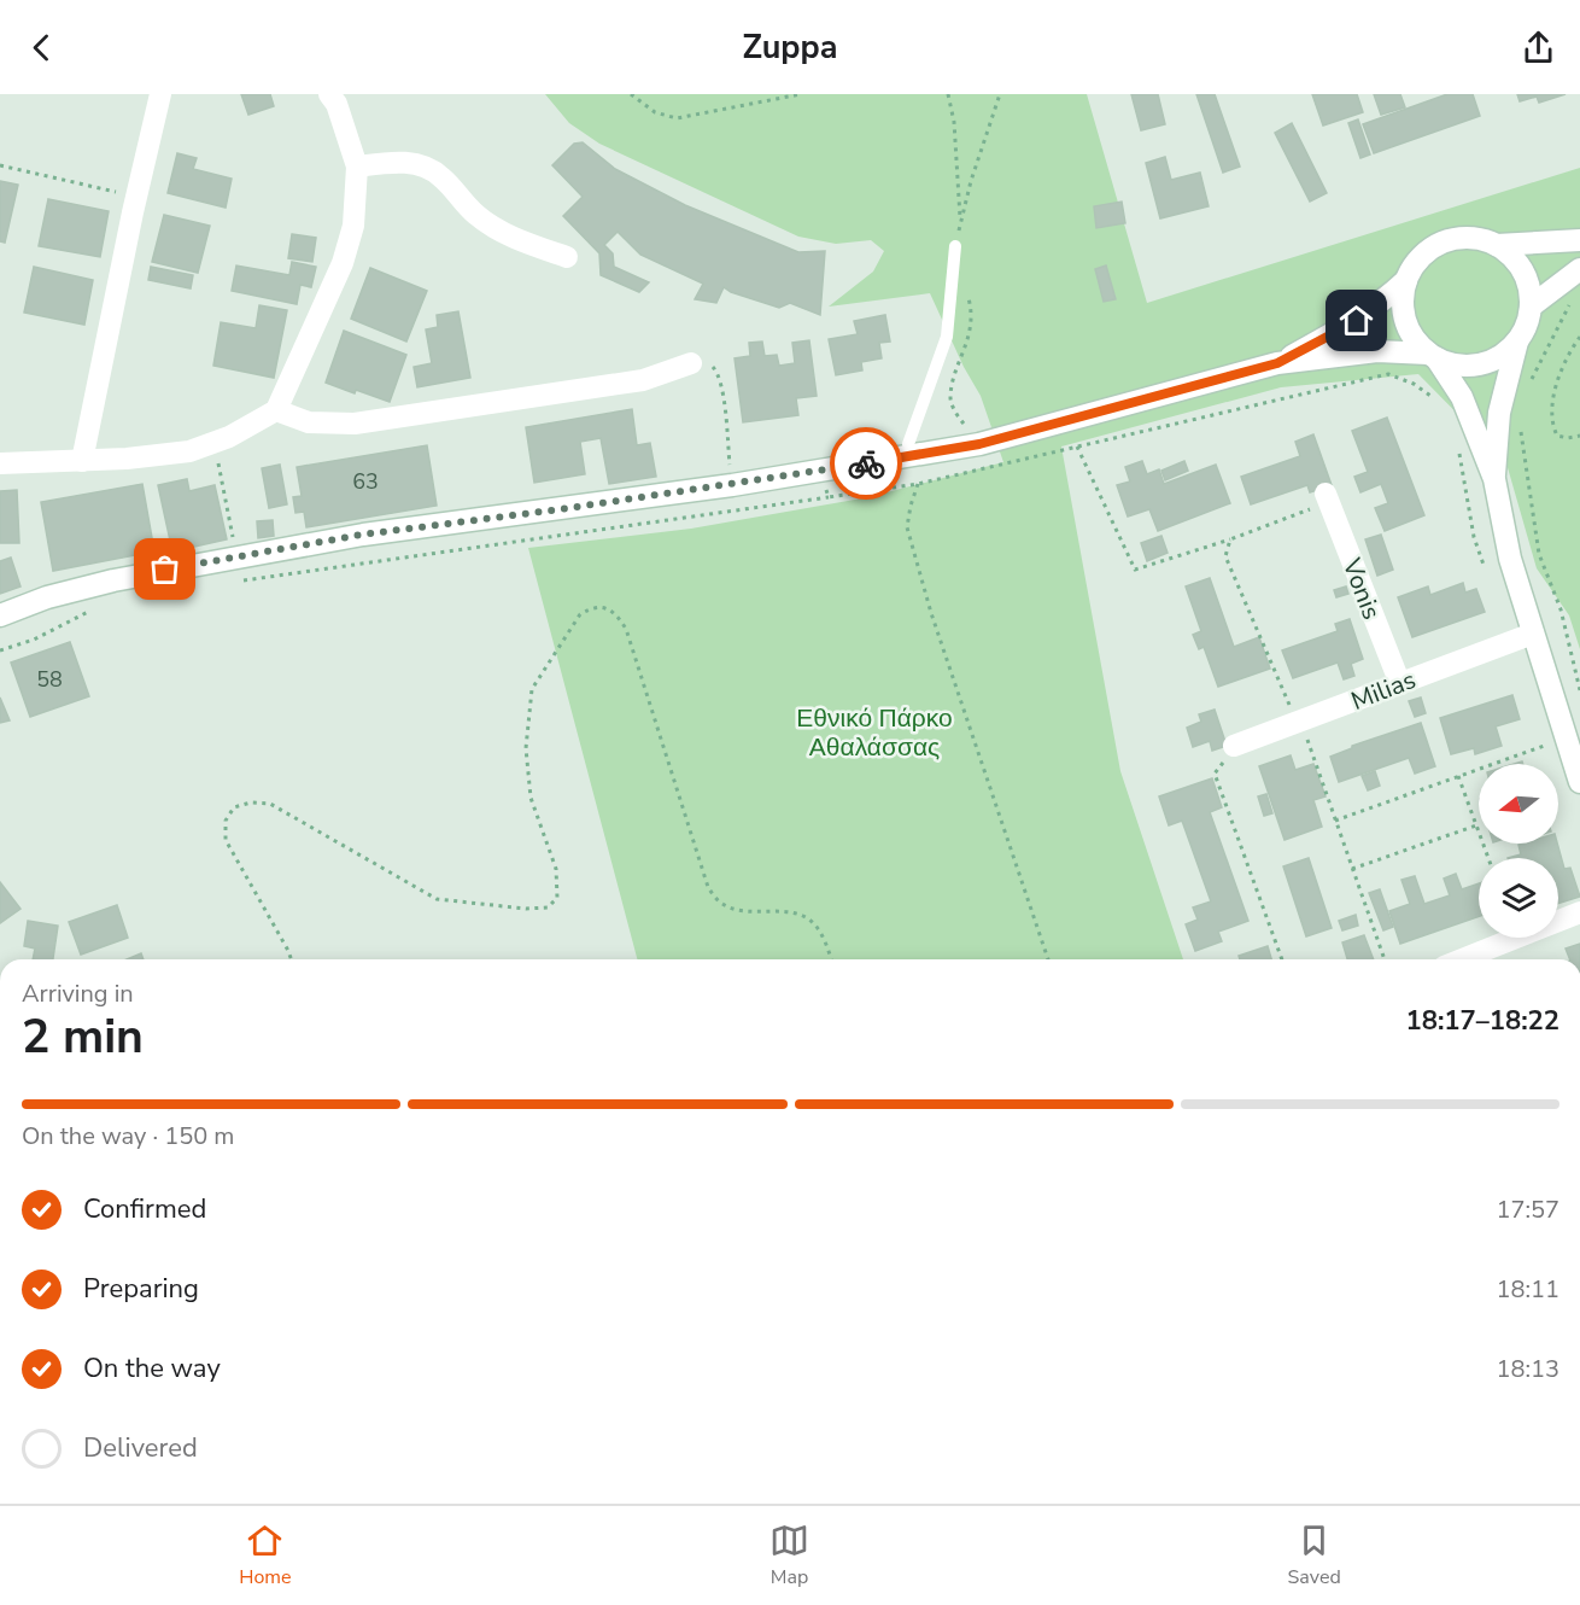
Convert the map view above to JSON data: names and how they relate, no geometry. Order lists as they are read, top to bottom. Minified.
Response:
{"streets":{"main road":["Vonis","Milias"]},"crossings":[["Vonis","Milias"]],"parks":["Εθνικό Πάρκο Αθαλάσσας"],"house_numbers":["63","58"],"north":"left","page":{"header":"Zuppa","heading":["2 min","Arriving in","18:17–18:22"],"bar":"On the way · 150 m","list":[["Confirmed","17:57"],["Preparing","18:11"],["On the way","18:13"],"Delivered"],"tabs":["Home","Map","Saved"]}}
